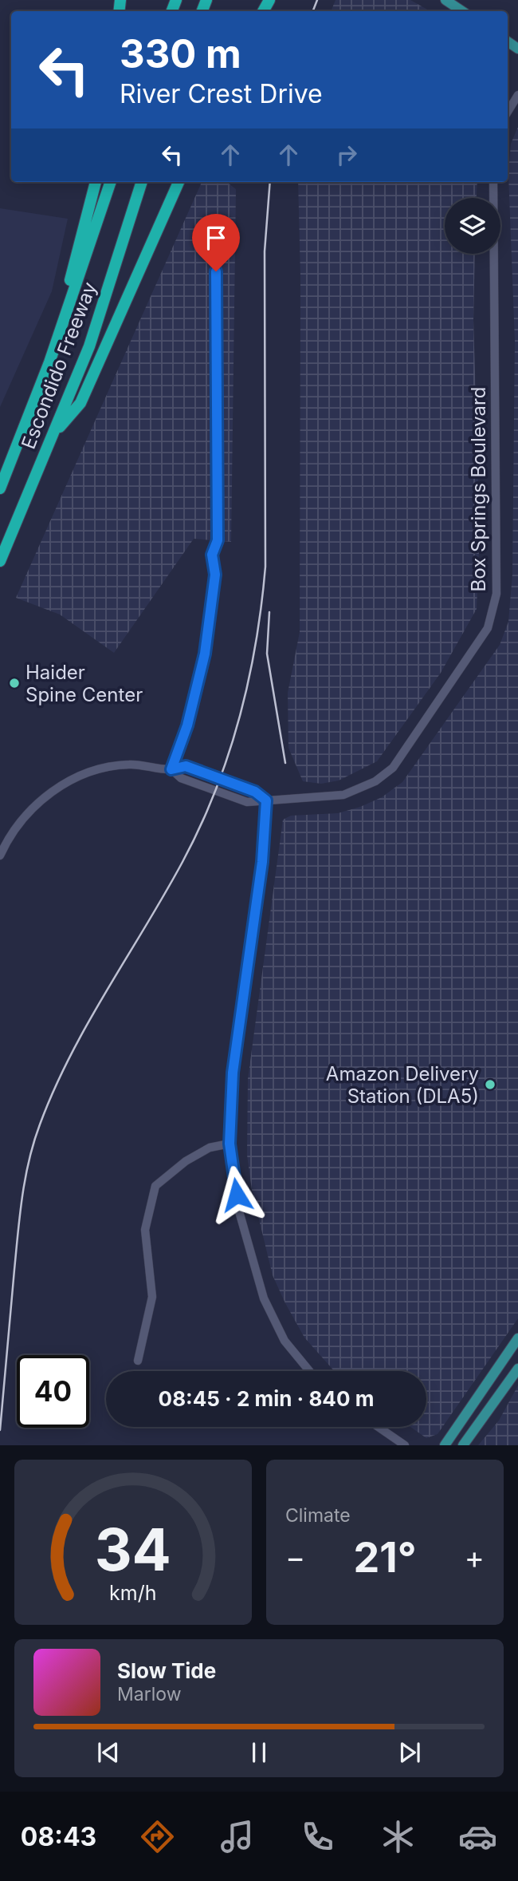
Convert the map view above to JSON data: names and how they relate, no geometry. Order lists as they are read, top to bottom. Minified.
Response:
{"streets":{"highway":["Escondido Freeway"],"street":["Box Springs Boulevard"]},"places":["Haider Spine Center","Amazon Delivery Station (DLA5)"],"page":{"turn":["330 m","River Crest Drive"],"limit":"40","trip":"08:45 · 2 min · 840 m","tile":"Climate","heat":["−","21°","+"],"song":["Slow Tide","Marlow"],"tabs":"08:43","gauge":["34","km/h"]}}
